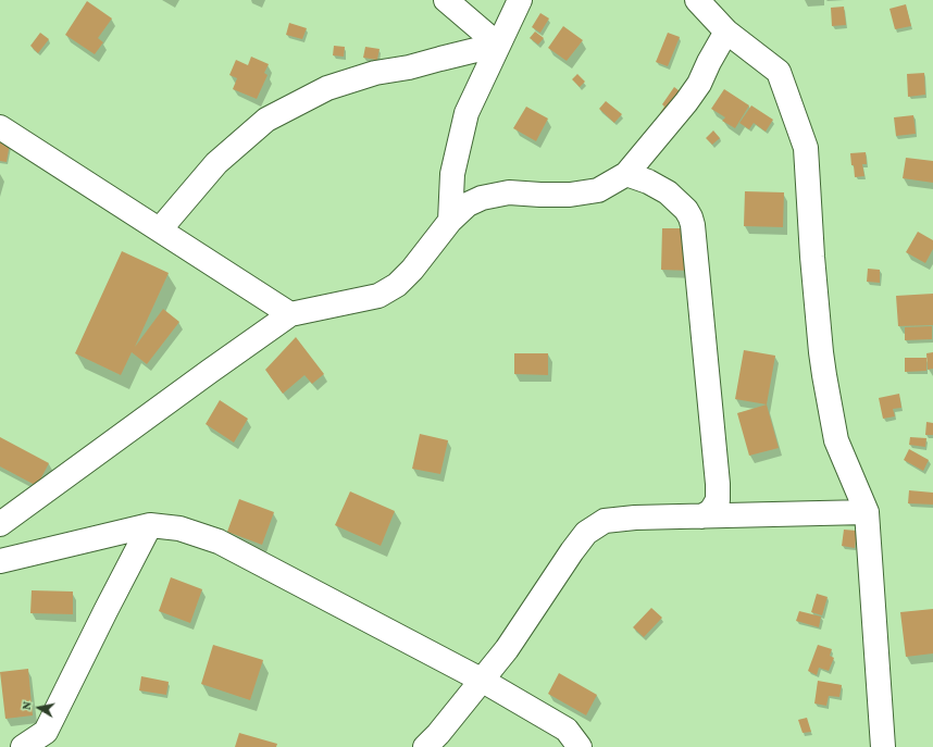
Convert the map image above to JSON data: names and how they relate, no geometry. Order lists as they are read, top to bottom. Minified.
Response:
{"north":"left"}
